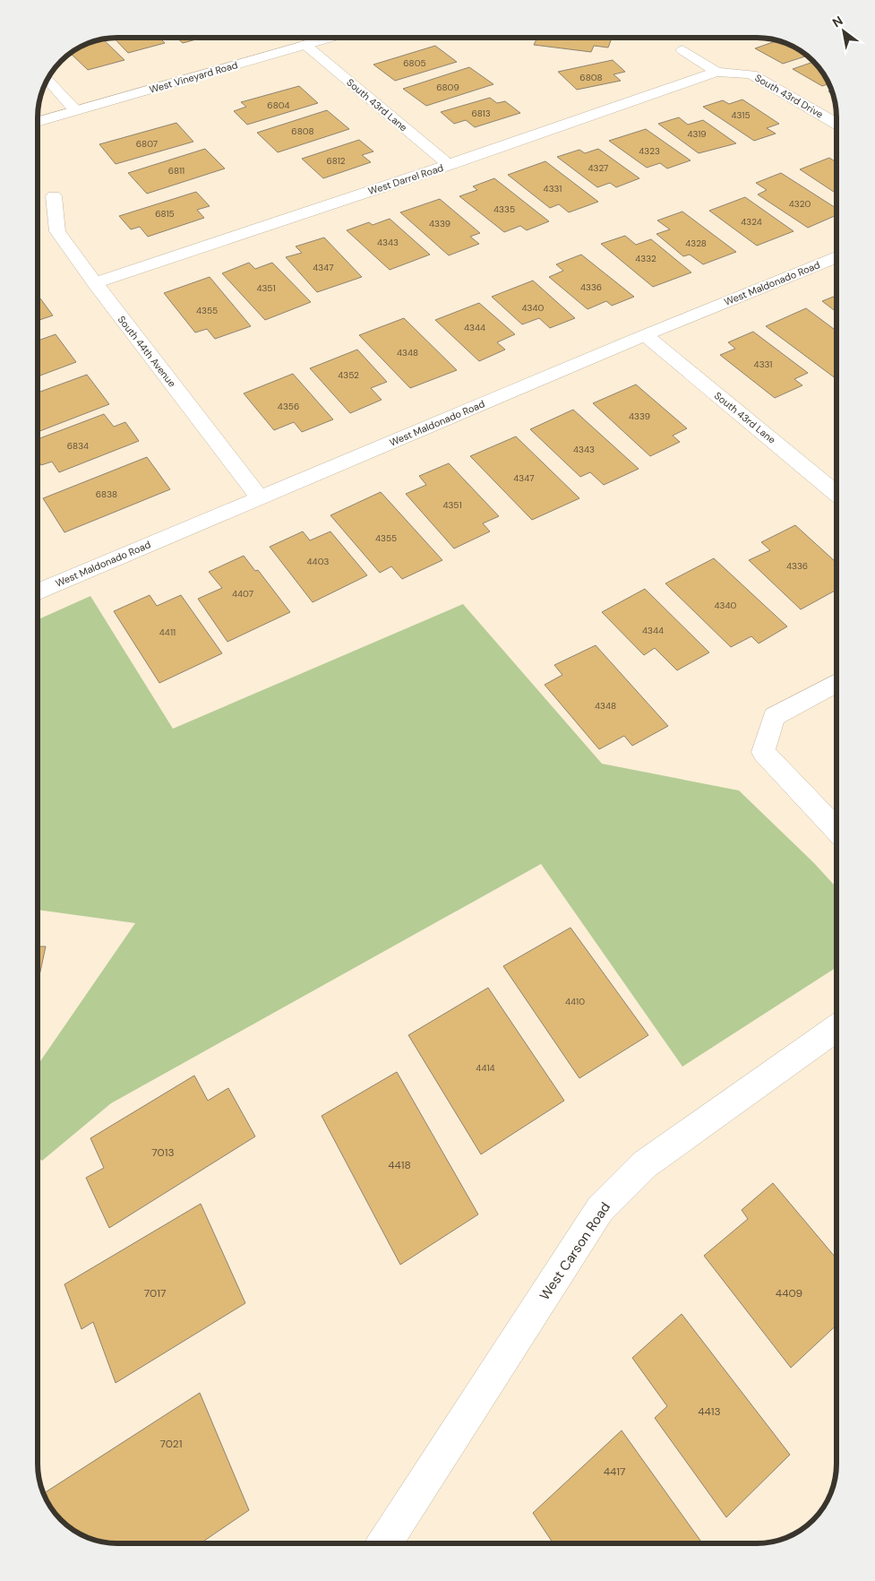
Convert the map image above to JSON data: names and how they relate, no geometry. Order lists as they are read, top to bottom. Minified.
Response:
{"streets":{"street":["West Vineyard Road","South 43rd Drive","South 43rd Lane","West Darrel Road","West Maldonado Road","South 44th Avenue","West Carson Road"]},"crossings":[["West Vineyard Road","South 43rd Lane"],["South 43rd Drive","West Darrel Road"],["South 43rd Lane","West Darrel Road"],["South 43rd Lane","West Maldonado Road"],["West Darrel Road","South 44th Avenue"],["West Maldonado Road","South 44th Avenue"]],"house_numbers":["6805","6808","6809","6804","6813","4315","6808","4319","6807","4323","6812","4327","6811","4331","4320","4335","6815","4324","4339","4343","4328","4332","4347","4336","4351","4340","4355","4344","4348","4331","4352","4356","4339","6834","4343","4347","6838","4351","4355","4403","4336","4407","4340","4344","4411","4348","4410","4414","7013","4418","7017","4409","4413","7021","4417"],"north":"top left"}
